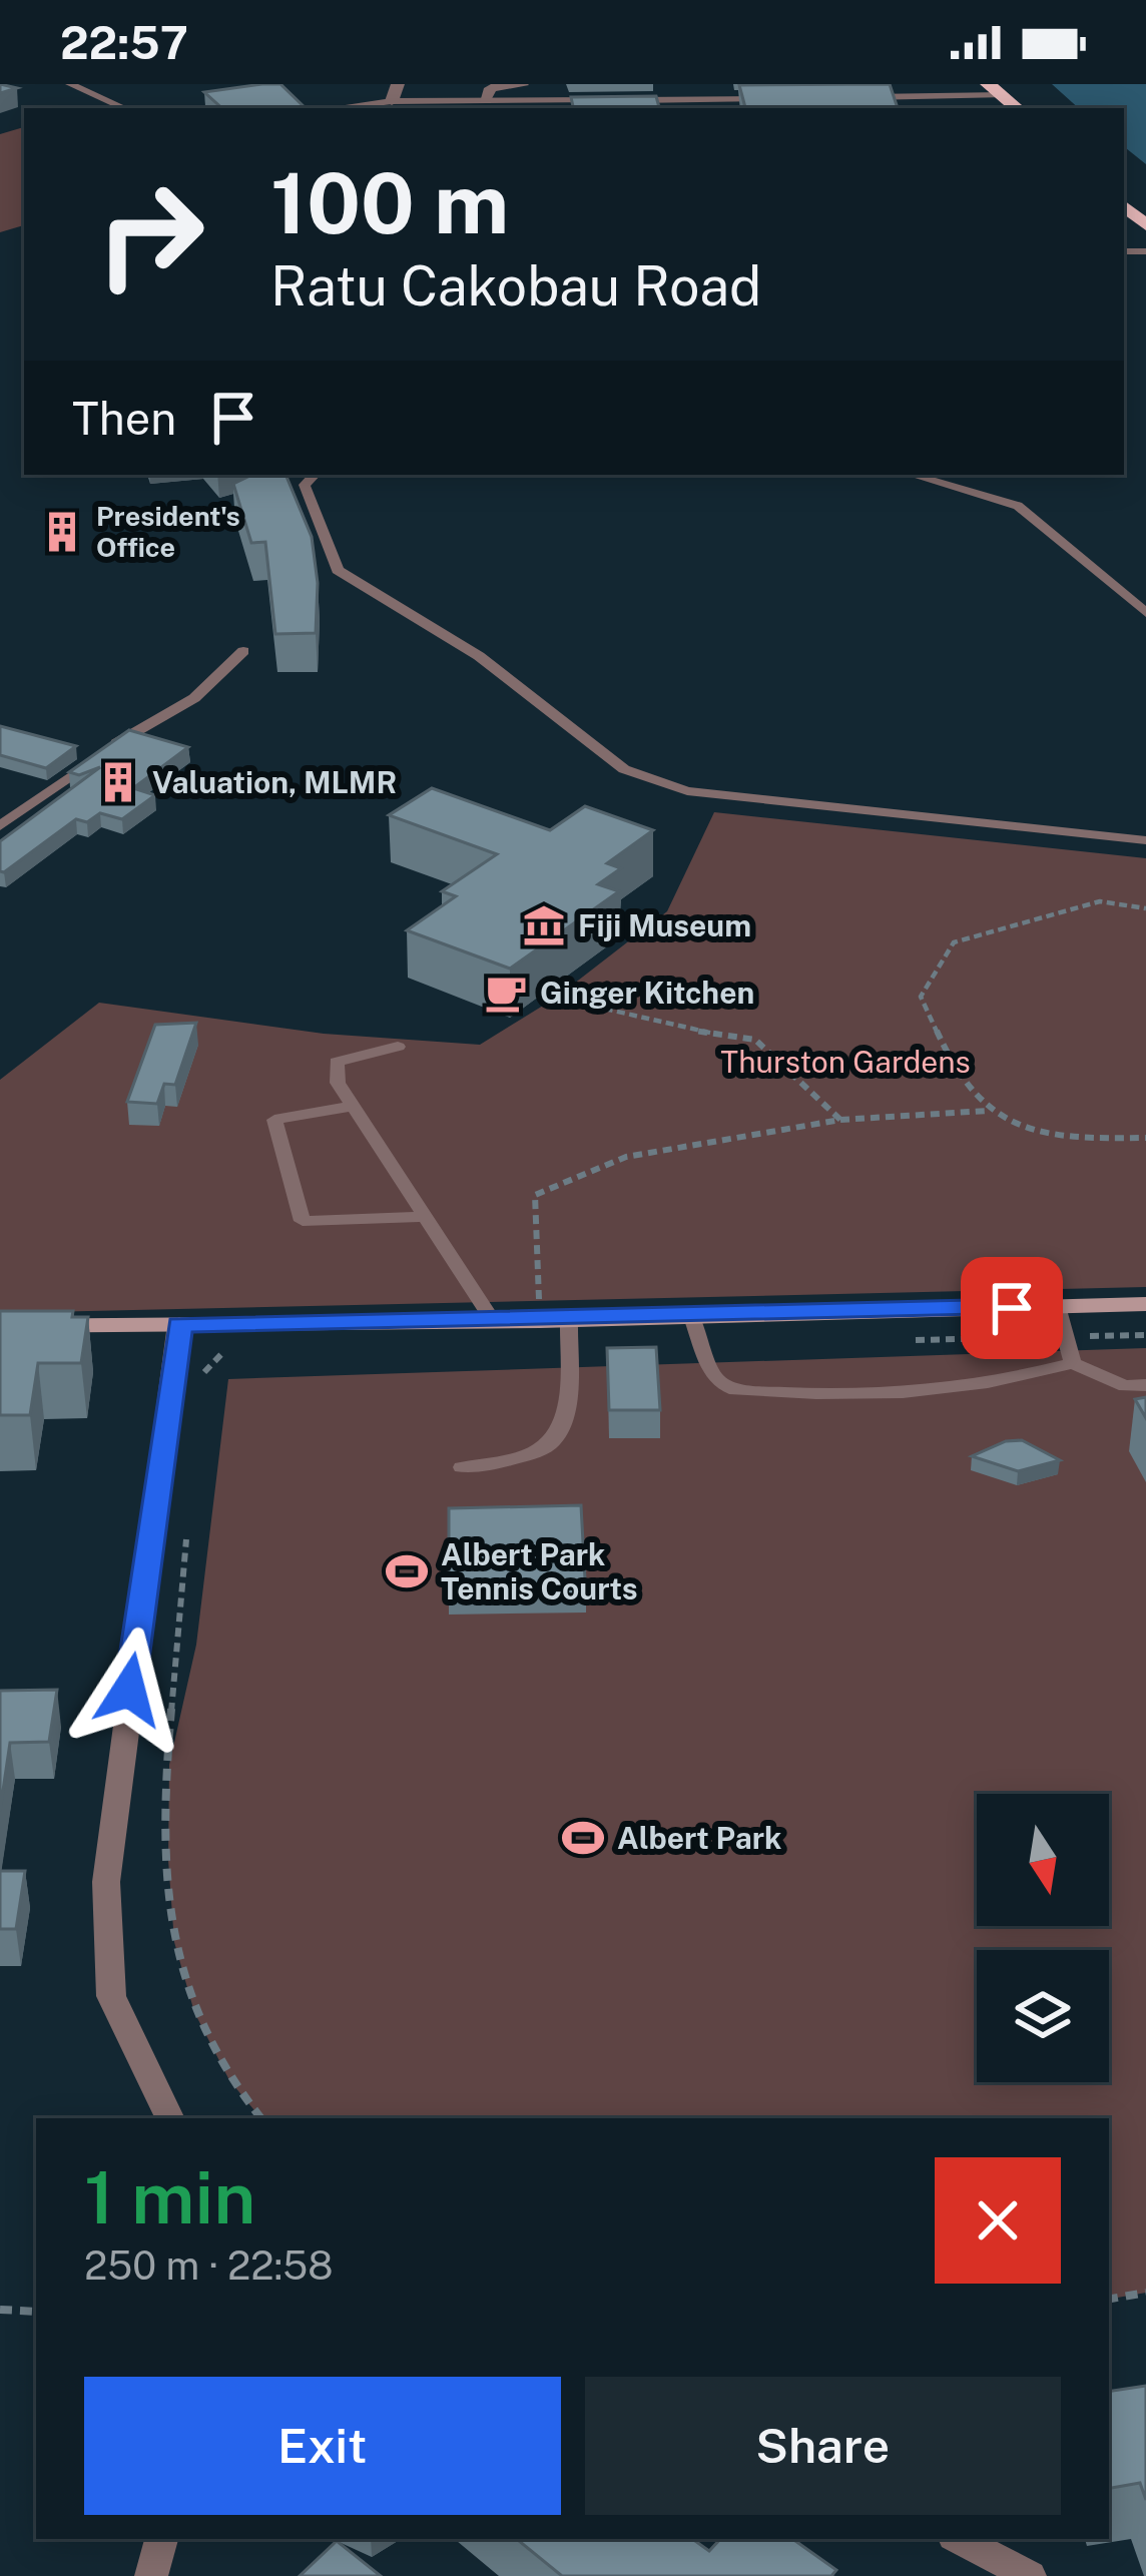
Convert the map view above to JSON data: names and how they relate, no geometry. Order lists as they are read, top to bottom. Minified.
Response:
{"parks":["Thurston Gardens"],"places":{"building":["President's Office","Valuation, MLMR"],"museum":["Fiji Museum"],"cafe":["Ginger Kitchen"],"sports":["Albert Park Tennis Courts","Albert Park"]},"north":"bottom","page":{"status":"22:57","turn":["100 m","Ratu Cakobau Road"],"then":"Then","heading":["1 min","250 m · 22:58"],"buttons":["Exit","Share"]}}
